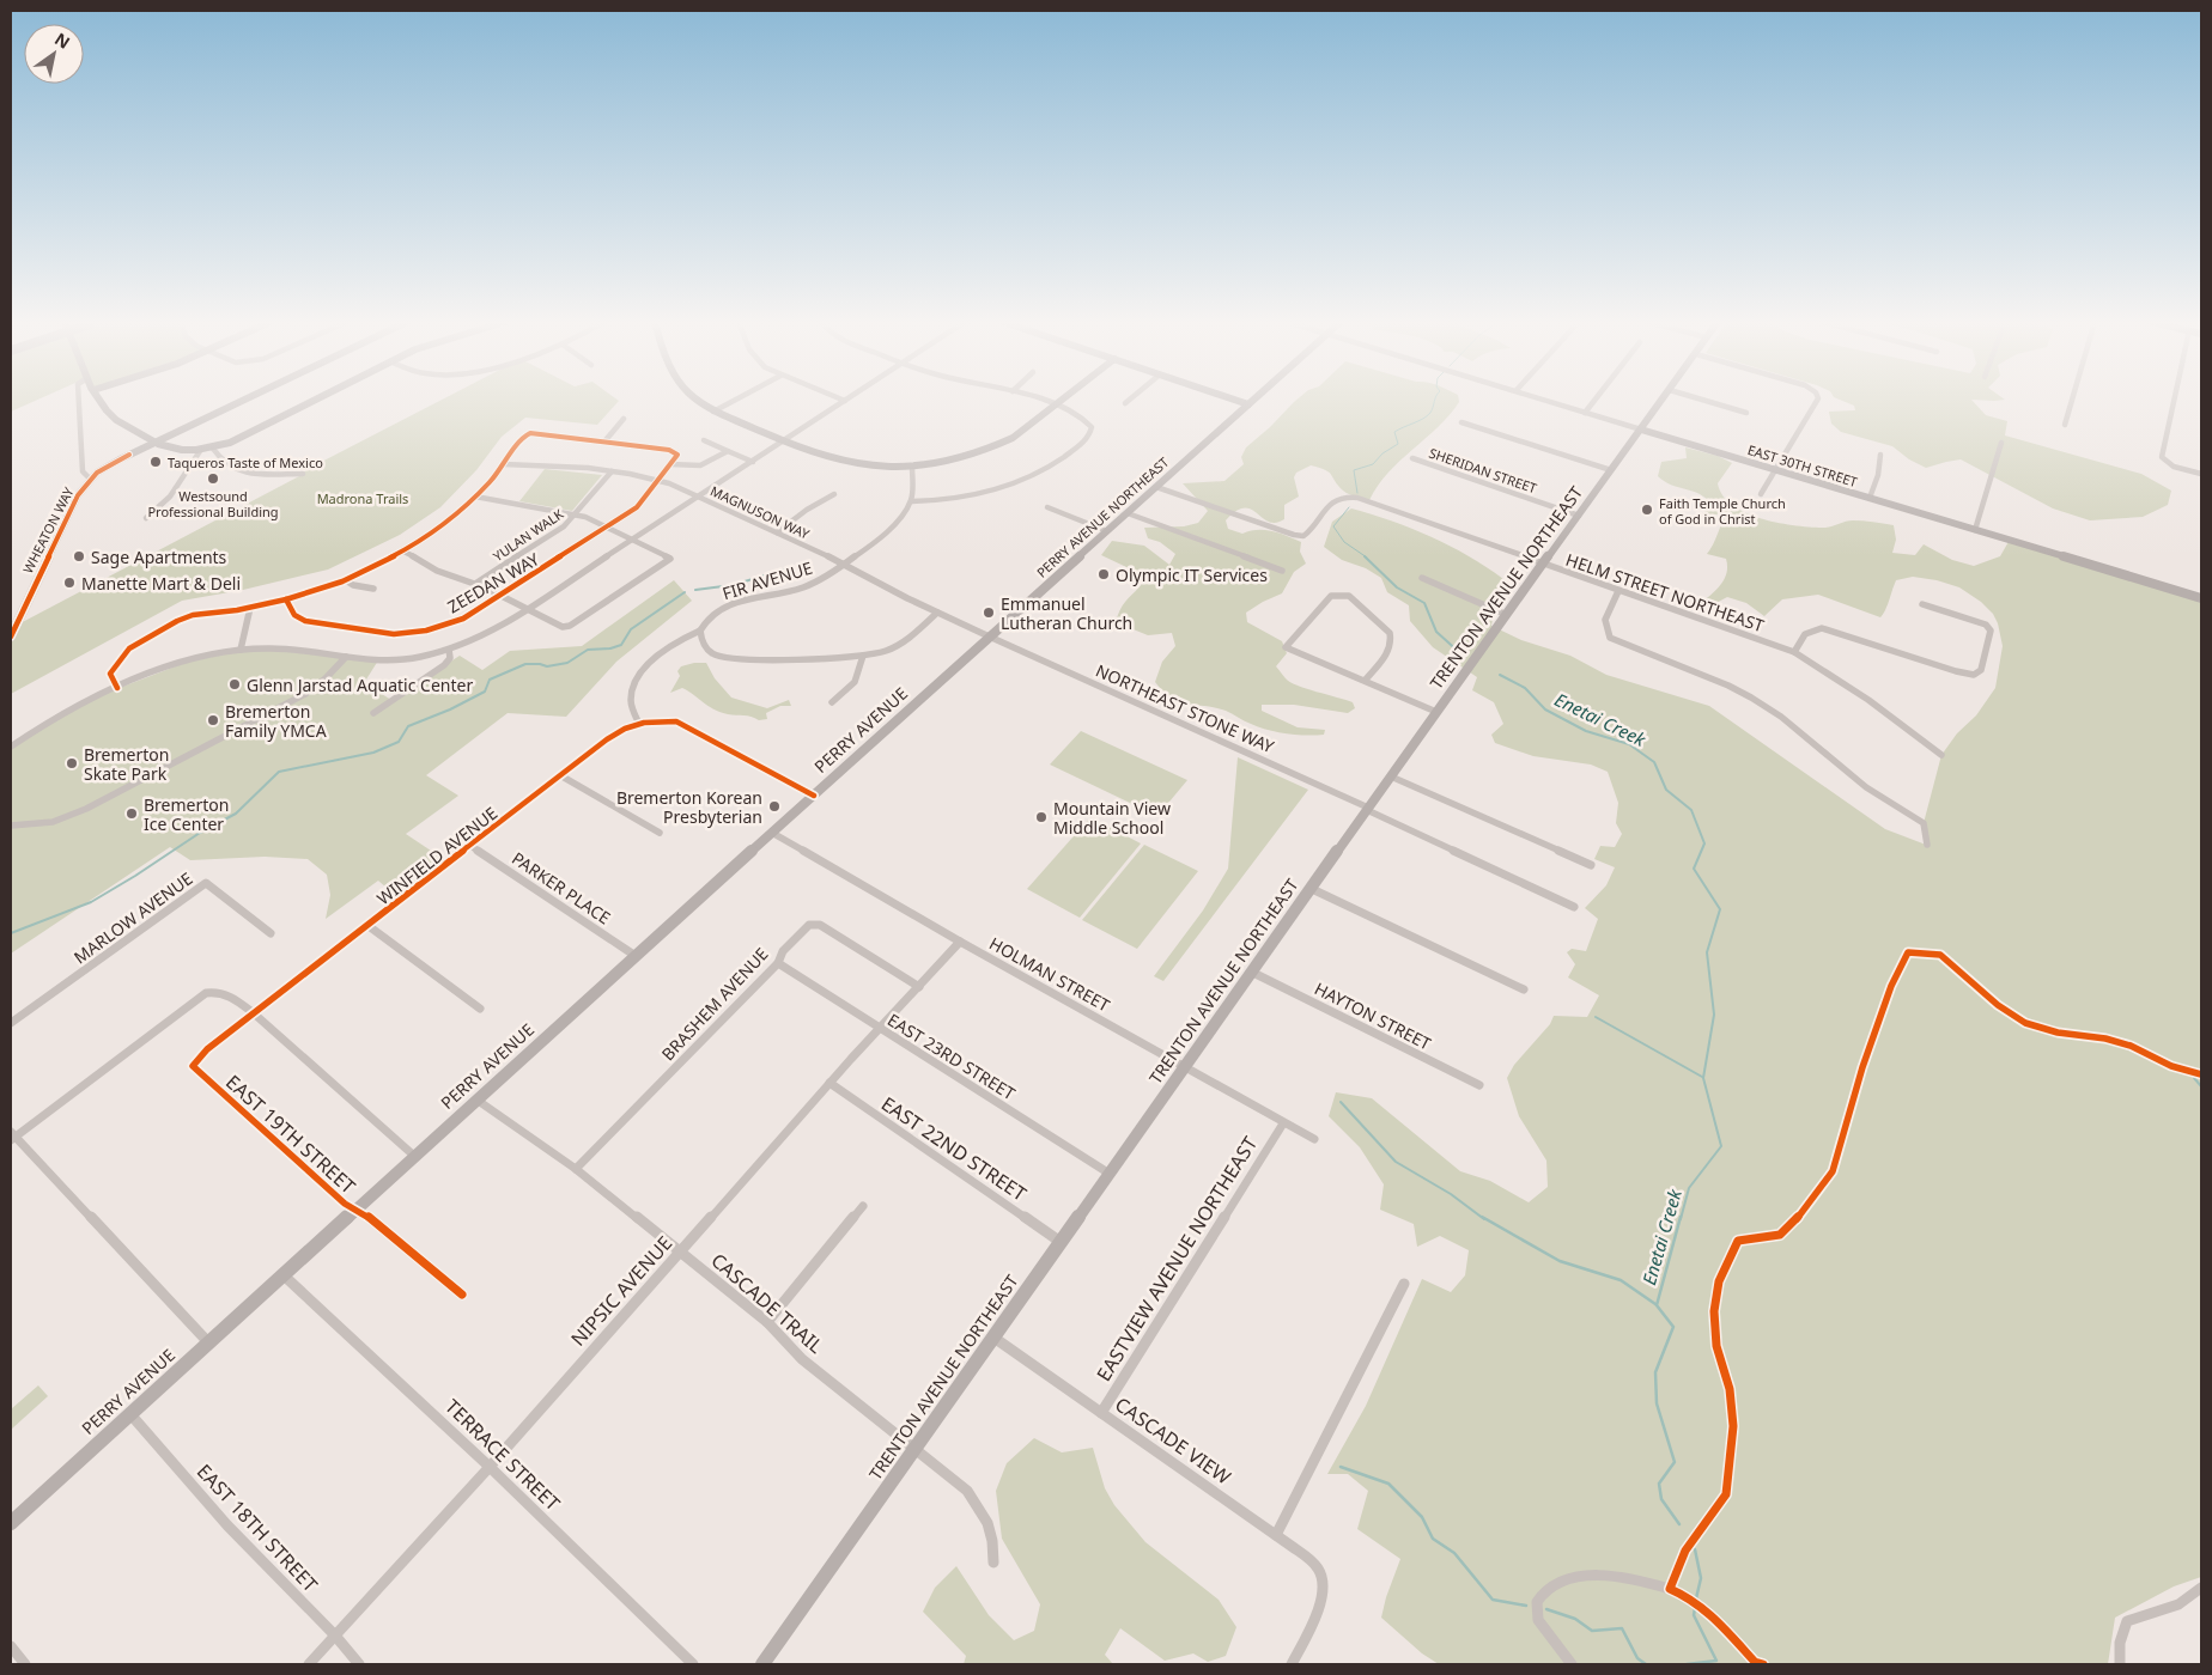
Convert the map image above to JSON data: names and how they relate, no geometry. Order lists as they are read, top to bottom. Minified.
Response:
{"streets":{"main road":["EAST 30TH STREET","PERRY AVENUE NORTHEAST","WHEATON WAY","TRENTON AVENUE NORTHEAST","PERRY AVENUE"],"street":["SHERIDAN STREET","MAGNUSON WAY","YULAN WALK","FIR AVENUE","ZEEDAN WAY","HELM STREET NORTHEAST","NORTHEAST STONE WAY","WINFIELD AVENUE","PARKER PLACE","MARLOW AVENUE","HOLMAN STREET","BRASHEM AVENUE","HAYTON STREET","EAST 23RD STREET","EAST 19TH STREET","EAST 22ND STREET","EASTVIEW AVENUE NORTHEAST","NIPSIC AVENUE","CASCADE TRAIL","CASCADE VIEW","TERRACE STREET","EAST 18TH STREET"]},"crossings":[["EAST 30TH STREET","TRENTON AVENUE NORTHEAST"],["SHERIDAN STREET","TRENTON AVENUE NORTHEAST"],["MAGNUSON WAY","PERRY AVENUE NORTHEAST"],["MAGNUSON WAY","YULAN WALK"],["MAGNUSON WAY","FIR AVENUE"],["MAGNUSON WAY","ZEEDAN WAY"],["MAGNUSON WAY","NORTHEAST STONE WAY"],["MAGNUSON WAY","PERRY AVENUE"],["PERRY AVENUE NORTHEAST","HELM STREET NORTHEAST"],["PERRY AVENUE NORTHEAST","NORTHEAST STONE WAY"],["PERRY AVENUE NORTHEAST","PERRY AVENUE"],["TRENTON AVENUE NORTHEAST","HELM STREET NORTHEAST"],["TRENTON AVENUE NORTHEAST","NORTHEAST STONE WAY"],["TRENTON AVENUE NORTHEAST","HOLMAN STREET"],["TRENTON AVENUE NORTHEAST","HAYTON STREET"],["TRENTON AVENUE NORTHEAST","EAST 23RD STREET"],["TRENTON AVENUE NORTHEAST","EAST 22ND STREET"],["TRENTON AVENUE NORTHEAST","CASCADE TRAIL"],["TRENTON AVENUE NORTHEAST","CASCADE VIEW"],["NORTHEAST STONE WAY","PERRY AVENUE"],["PERRY AVENUE","PARKER PLACE"],["PERRY AVENUE","HOLMAN STREET"],["PERRY AVENUE","EAST 19TH STREET"],["PERRY AVENUE","CASCADE TRAIL"],["PERRY AVENUE","TERRACE STREET"],["PERRY AVENUE","EAST 18TH STREET"],["WINFIELD AVENUE","PARKER PLACE"],["WINFIELD AVENUE","EAST 19TH STREET"],["HOLMAN STREET","EASTVIEW AVENUE NORTHEAST"],["HOLMAN STREET","NIPSIC AVENUE"],["BRASHEM AVENUE","EAST 23RD STREET"],["BRASHEM AVENUE","NIPSIC AVENUE"],["BRASHEM AVENUE","CASCADE TRAIL"],["EAST 23RD STREET","NIPSIC AVENUE"],["EAST 22ND STREET","NIPSIC AVENUE"],["EASTVIEW AVENUE NORTHEAST","CASCADE VIEW"],["NIPSIC AVENUE","CASCADE TRAIL"],["NIPSIC AVENUE","TERRACE STREET"],["NIPSIC AVENUE","EAST 18TH STREET"]],"water":["Enetai Creek"],"parks":["Madrona Trails"],"places":["Taqueros Taste of Mexico","Westsound Professional Building","Faith Temple Church of God in Christ","Sage Apartments","Olympic IT Services","Manette Mart & Deli","Emmanuel Lutheran Church","Glenn Jarstad Aquatic Center","Bremerton Family YMCA","Bremerton Skate Park","Bremerton Korean Presbyterian","Bremerton Ice Center","Mountain View Middle School"],"north":"top right"}
